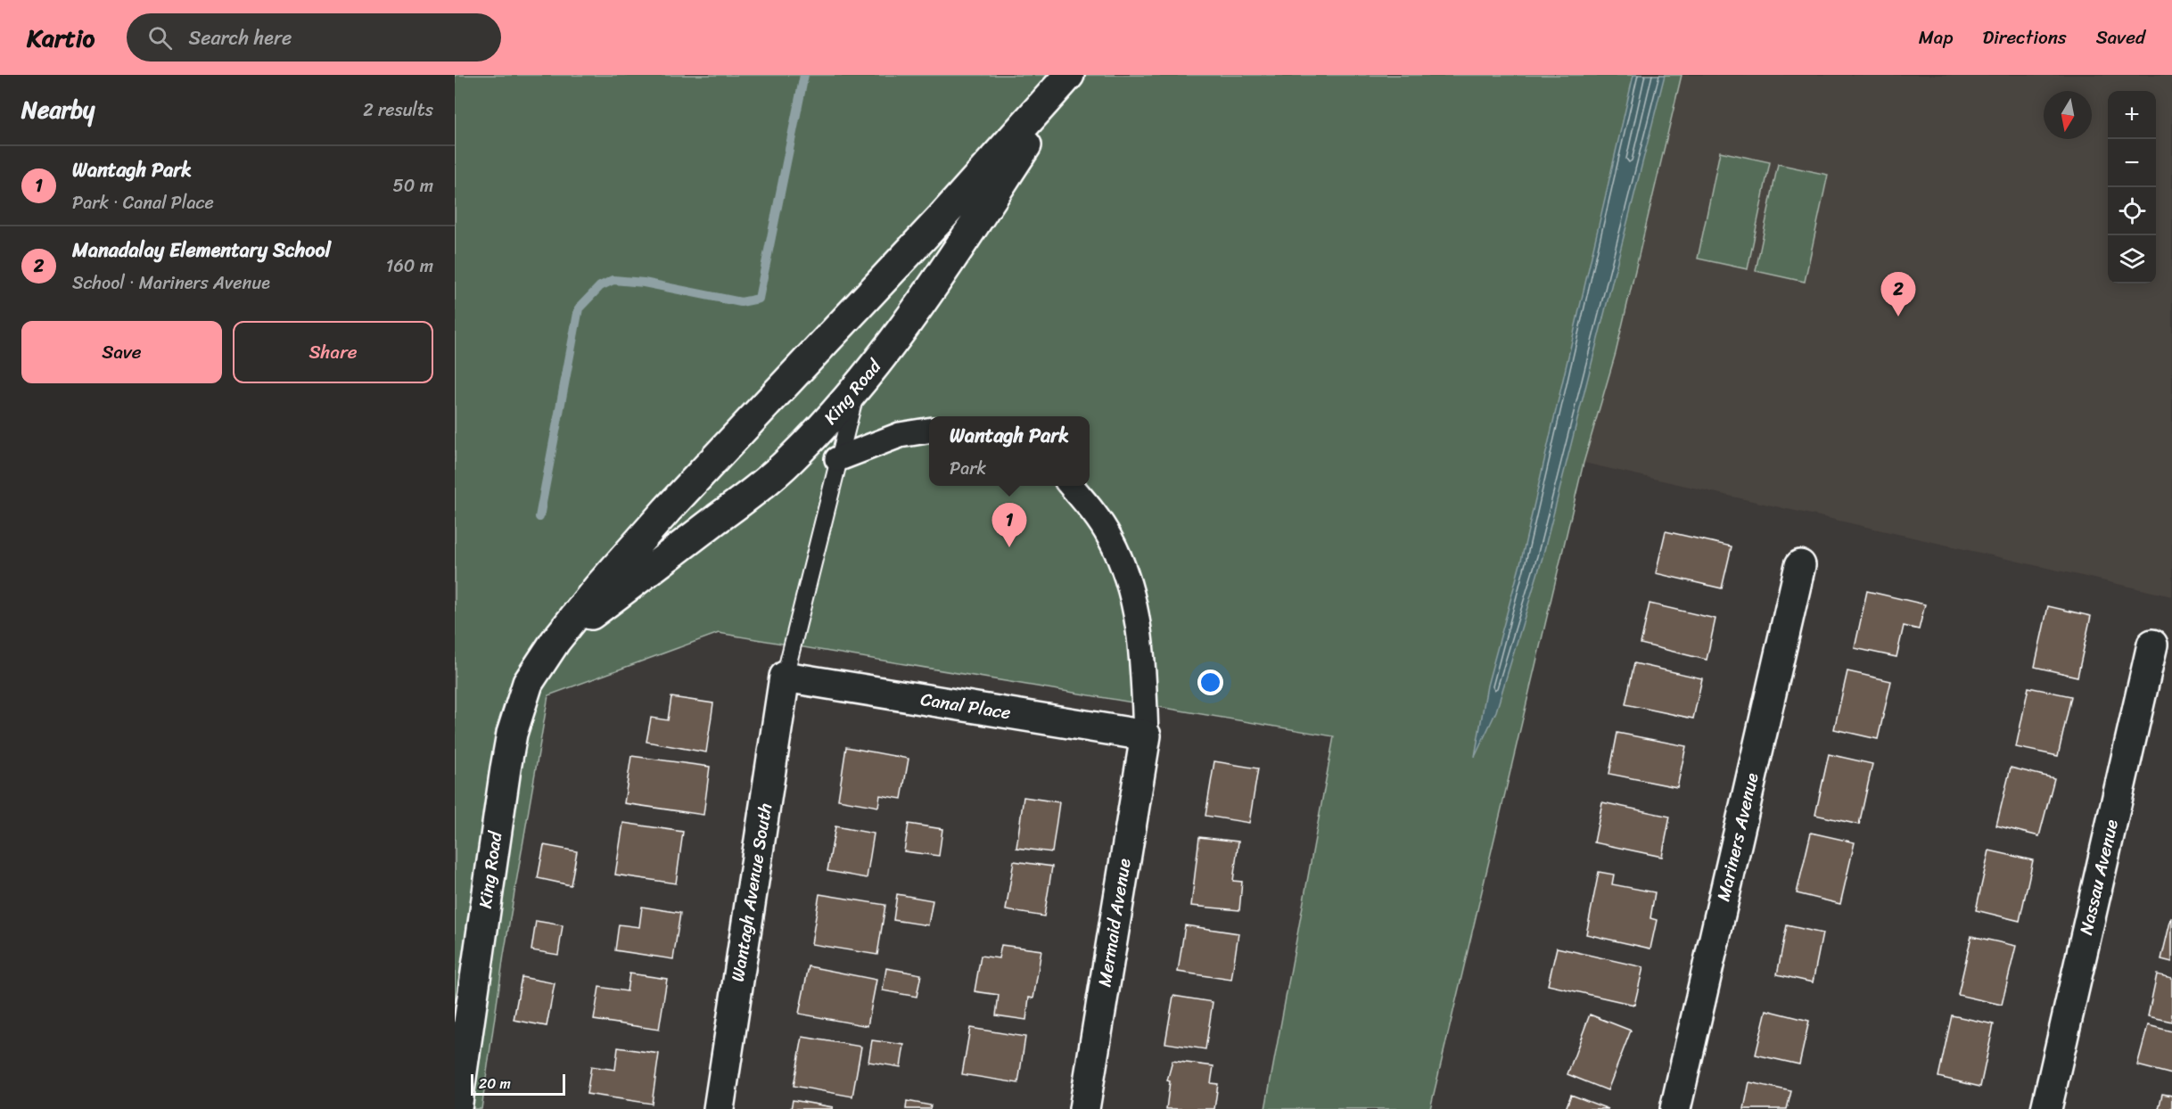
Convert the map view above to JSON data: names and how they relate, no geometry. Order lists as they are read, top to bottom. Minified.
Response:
{"streets":{"street":["King Road","Canal Place","Mariners Avenue","Nassau Avenue","Wantagh Avenue South","Mermaid Avenue"]},"crossings":[["Canal Place","Wantagh Avenue South"],["Canal Place","Mermaid Avenue"]],"scale_bar":"20 m","north":"bottom","page":{"header":"Kartio","search":"Search here","nav":["Map","Directions","Saved"],"heading":["Nearby","2 results"],"map_buttons":["+","−"],"list":[{"mark":"1","name":"Wantagh Park","note":"Park · Canal Place","value":"50 m"},{"mark":"2","name":"Manadalay Elementary School","note":"School · Mariners Avenue","value":"160 m"}],"pins":["2","1"],"buttons":["Save","Share"],"popup":["Wantagh Park","Park"],"scale":"20 m"}}
